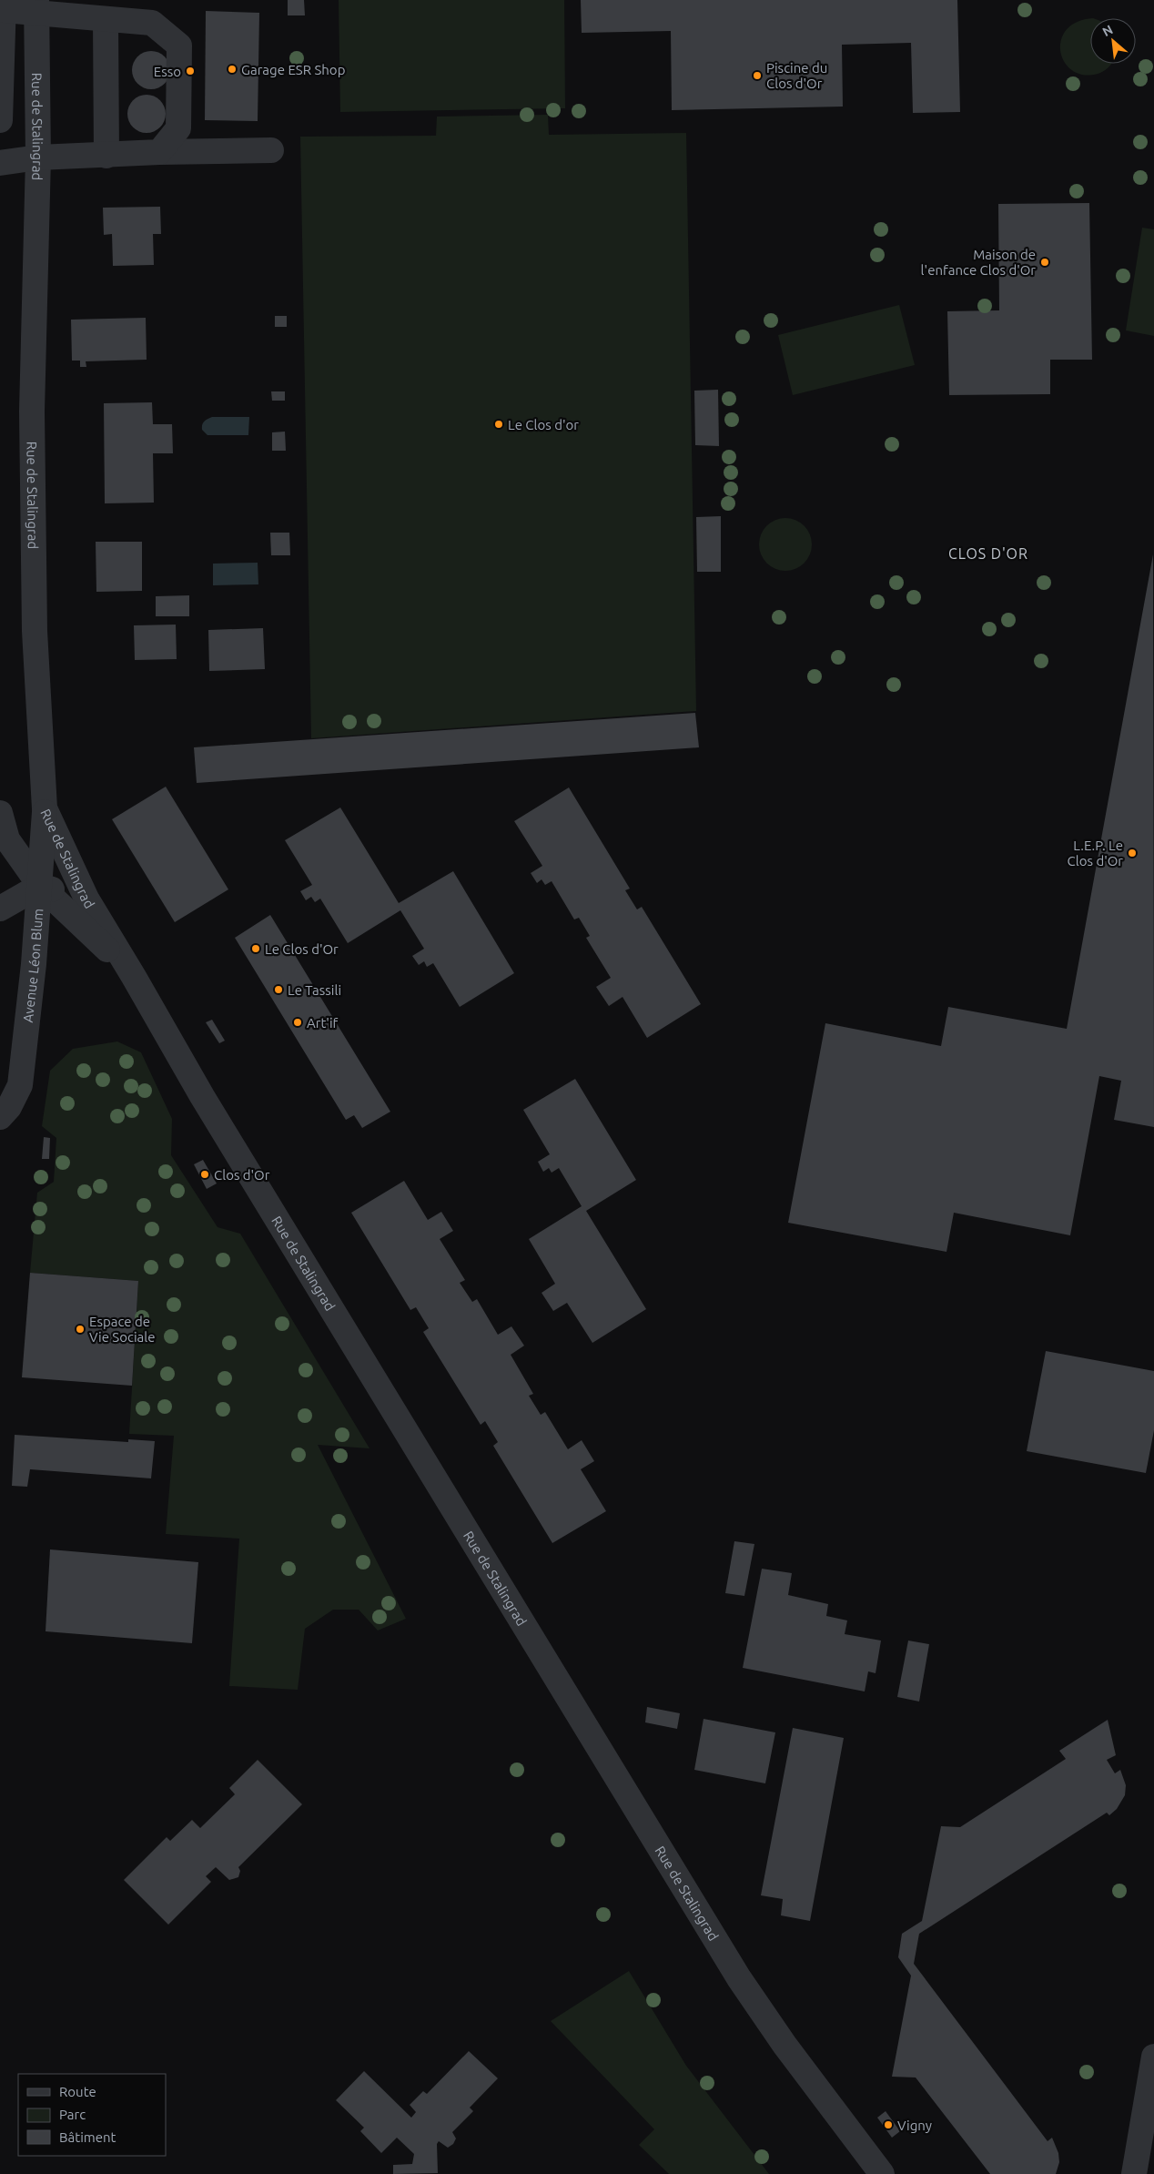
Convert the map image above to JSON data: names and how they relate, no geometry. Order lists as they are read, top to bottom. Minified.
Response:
{"streets":{"street":["Rue de Stalingrad","Avenue Léon Blum"]},"crossings":[["Rue de Stalingrad","Avenue Léon Blum"]],"districts":["CLOS D'OR"],"places":["Garage ESR Shop","Esso","Piscine du Clos d'Or","Maison de l'enfance Clos d'Or","Le Clos d'or","L.E.P. Le Clos d'Or","Le Clos d'Or","Le Tassili","Art'if","Clos d'Or","Espace de Vie Sociale","Vigny"],"legend":["Route","Parc","Bâtiment"],"north":"top left"}
